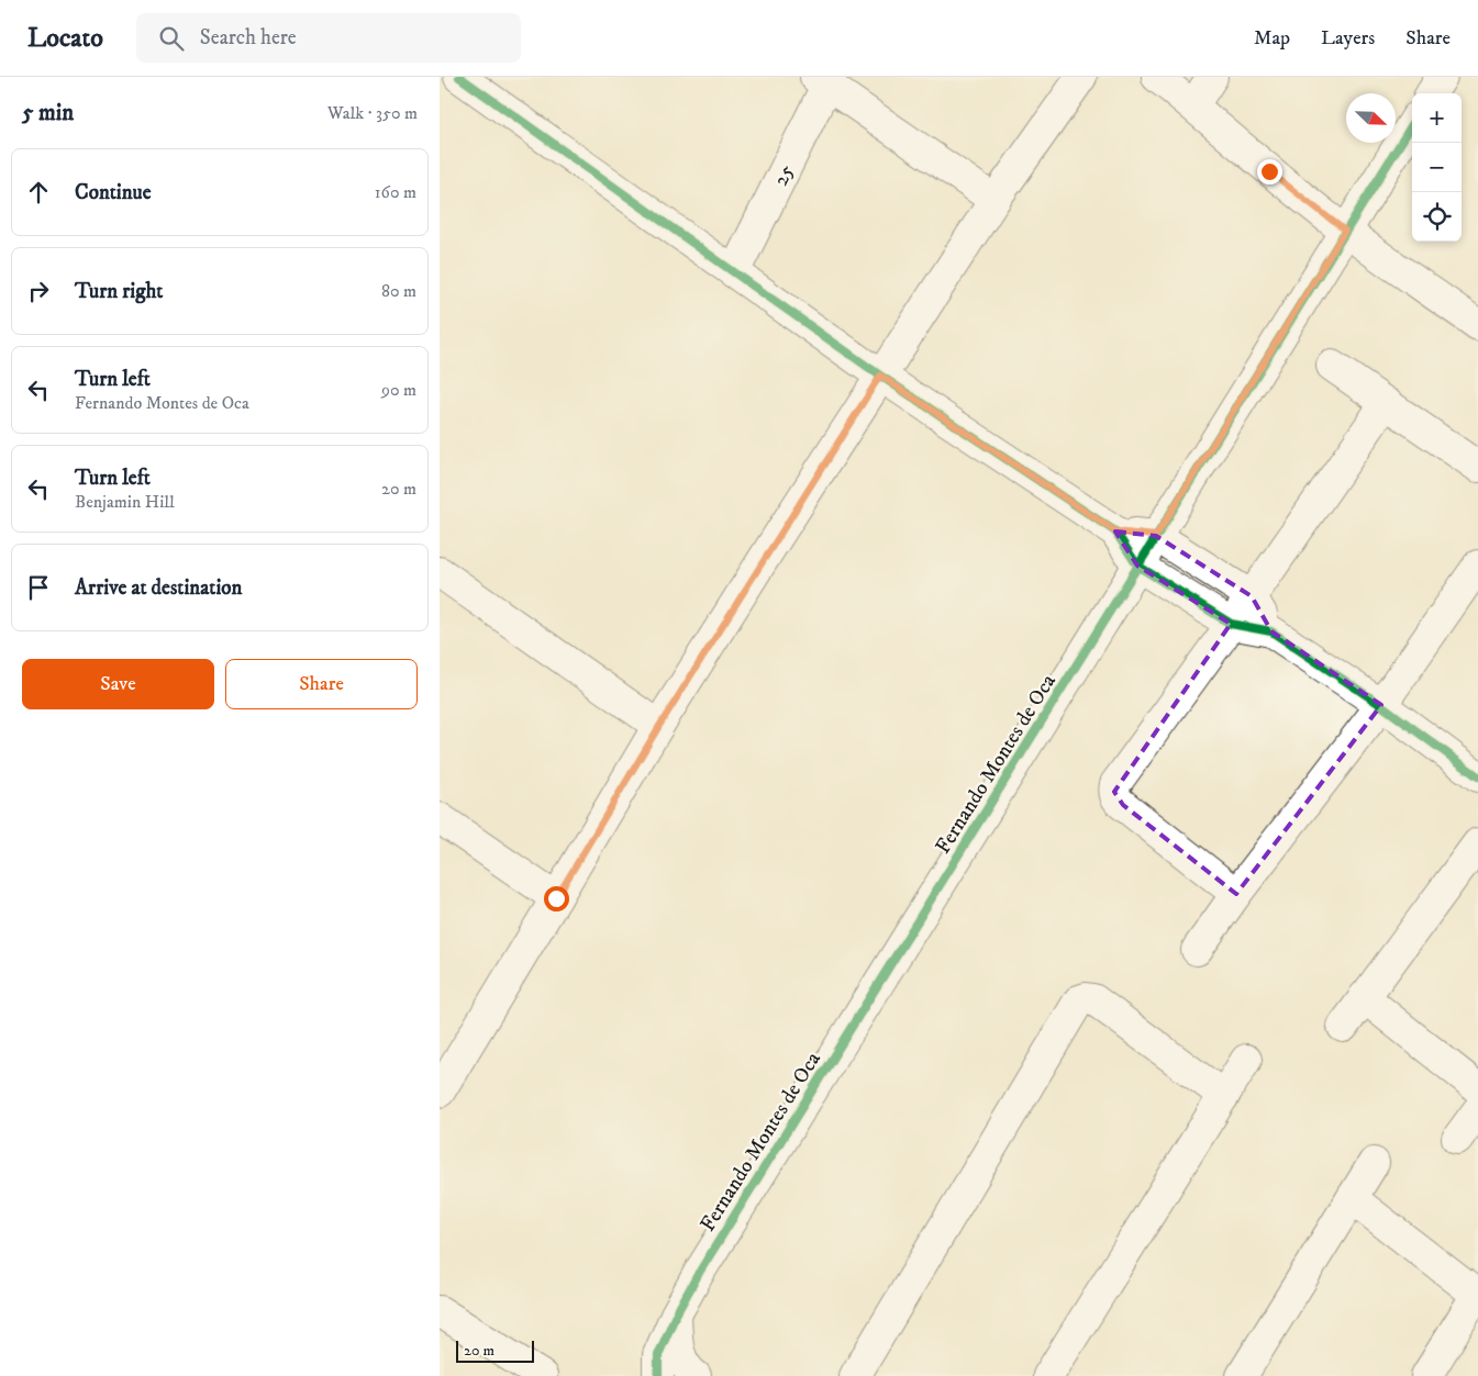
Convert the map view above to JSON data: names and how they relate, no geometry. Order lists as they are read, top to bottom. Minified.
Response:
{"streets":{"street":["25","Fernando Montes de Oca"]},"scale_bar":"20 m","north":"bottom right","page":{"header":"Locato","search":"Search here","nav":["Map","Layers","Share"],"heading":["5 min","Walk · 350 m"],"map_buttons":["+","−"],"list":[["Continue","160 m"],["Turn right","80 m"],["Turn left","Fernando Montes de Oca","90 m"],["Turn left","Benjamin Hill","20 m"],"Arrive at destination"],"buttons":["Save","Share"],"scale":"20 m"}}
